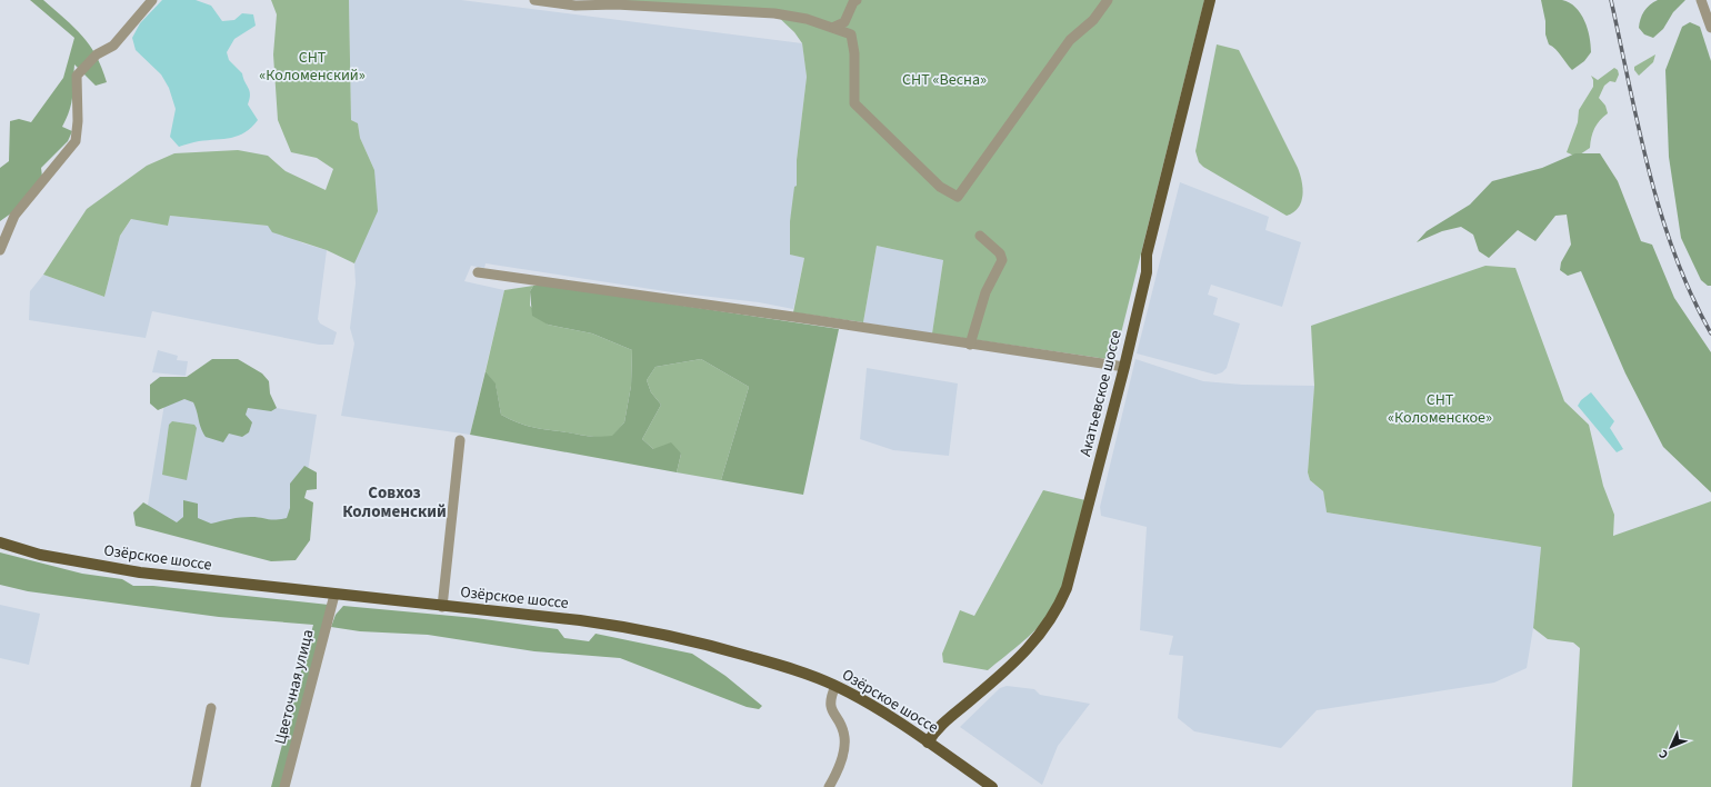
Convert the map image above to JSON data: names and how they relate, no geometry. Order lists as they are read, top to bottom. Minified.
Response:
{"streets":{"main road":["Акатьевское шоссе","Озёрское шоссе"],"street":["Цветочная улица"]},"crossings":[["Акатьевское шоссе","Озёрское шоссе"],["Озёрское шоссе","Цветочная улица"]],"districts":["Совхоз Коломенский"],"parks":["СНТ «Коломенский»","СНТ «Весна»","СНТ «Коломенское»"],"north":"bottom left"}
